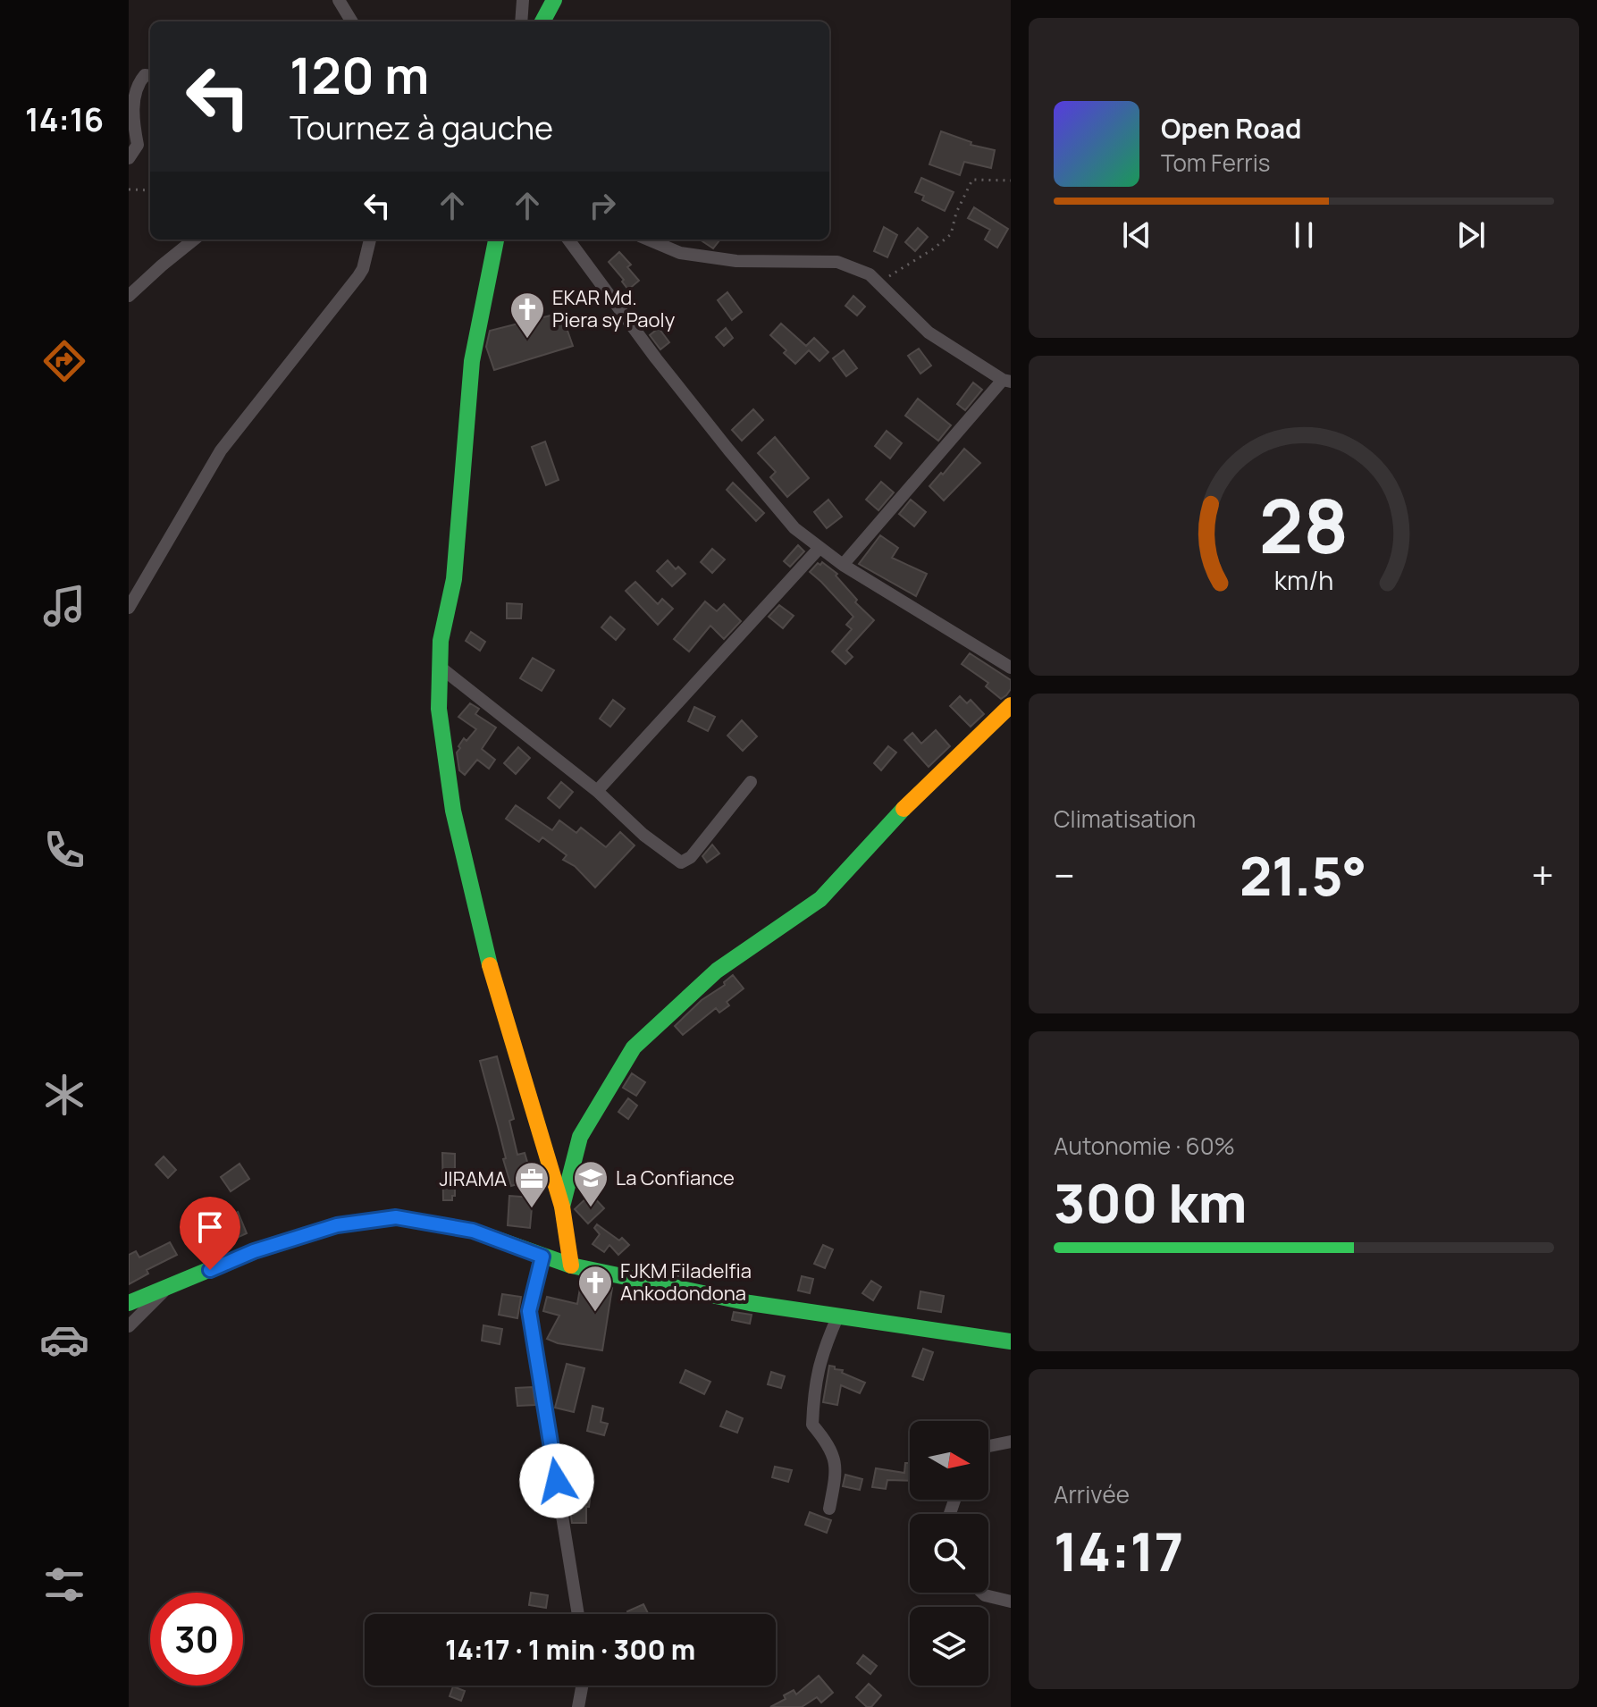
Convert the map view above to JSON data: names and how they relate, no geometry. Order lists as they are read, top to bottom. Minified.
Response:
{"places":{"church":["EKAR Md. Piera sy Paoly","FJKM Filadelfia Ankodondona"],"school or university":["La Confiance"],"office":["JIRAMA"]},"north":"right","page":{"tabs":"14:16","turn":["120 m","Tournez à gauche"],"song":["Open Road","Tom Ferris"],"tile":["Climatisation",["Autonomie · 60%","300 km"],["Arrivée","14:17"]],"heat":["−","21.5°","+"],"limit":"30","trip":"14:17 · 1 min · 300 m","gauge":["28","km/h"]}}
